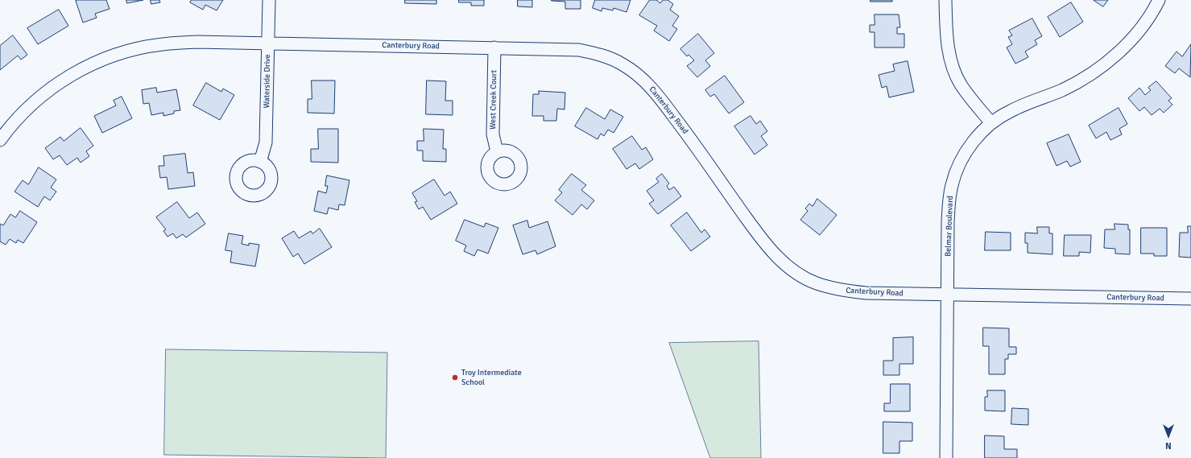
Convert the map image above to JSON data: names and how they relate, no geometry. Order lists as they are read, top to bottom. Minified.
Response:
{"streets":{"street":["Canterbury Road","Waterside Drive","West Creek Court","Belmar Boulevard"]},"crossings":[["Canterbury Road","Waterside Drive"],["Canterbury Road","West Creek Court"],["Canterbury Road","Belmar Boulevard"]],"places":["Troy Intermediate School"],"north":"bottom"}
